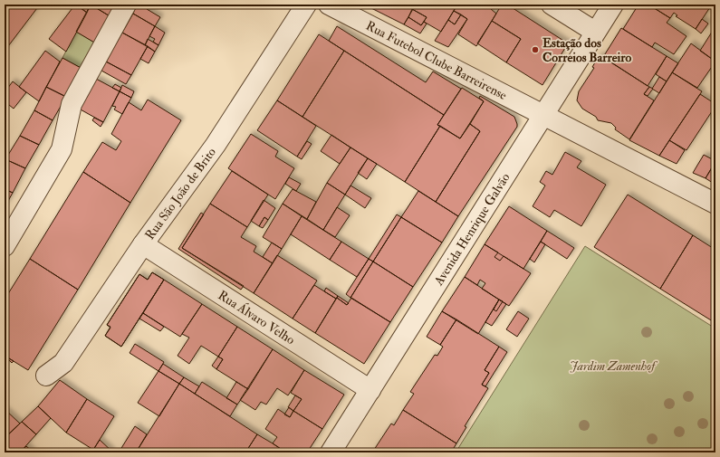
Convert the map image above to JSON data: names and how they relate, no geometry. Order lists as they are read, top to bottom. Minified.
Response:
{"streets":{"street":["Rua Futebol Clube Barreirense","Rua São João de Brito","Avenida Henrique Galvão","Rua Álvaro Velho"]},"crossings":[["Rua Futebol Clube Barreirense","Avenida Henrique Galvão"],["Rua São João de Brito","Rua Álvaro Velho"],["Avenida Henrique Galvão","Rua Álvaro Velho"]],"parks":["Jardim Zamenhof"],"places":["Estação dos Correios Barreiro"]}
